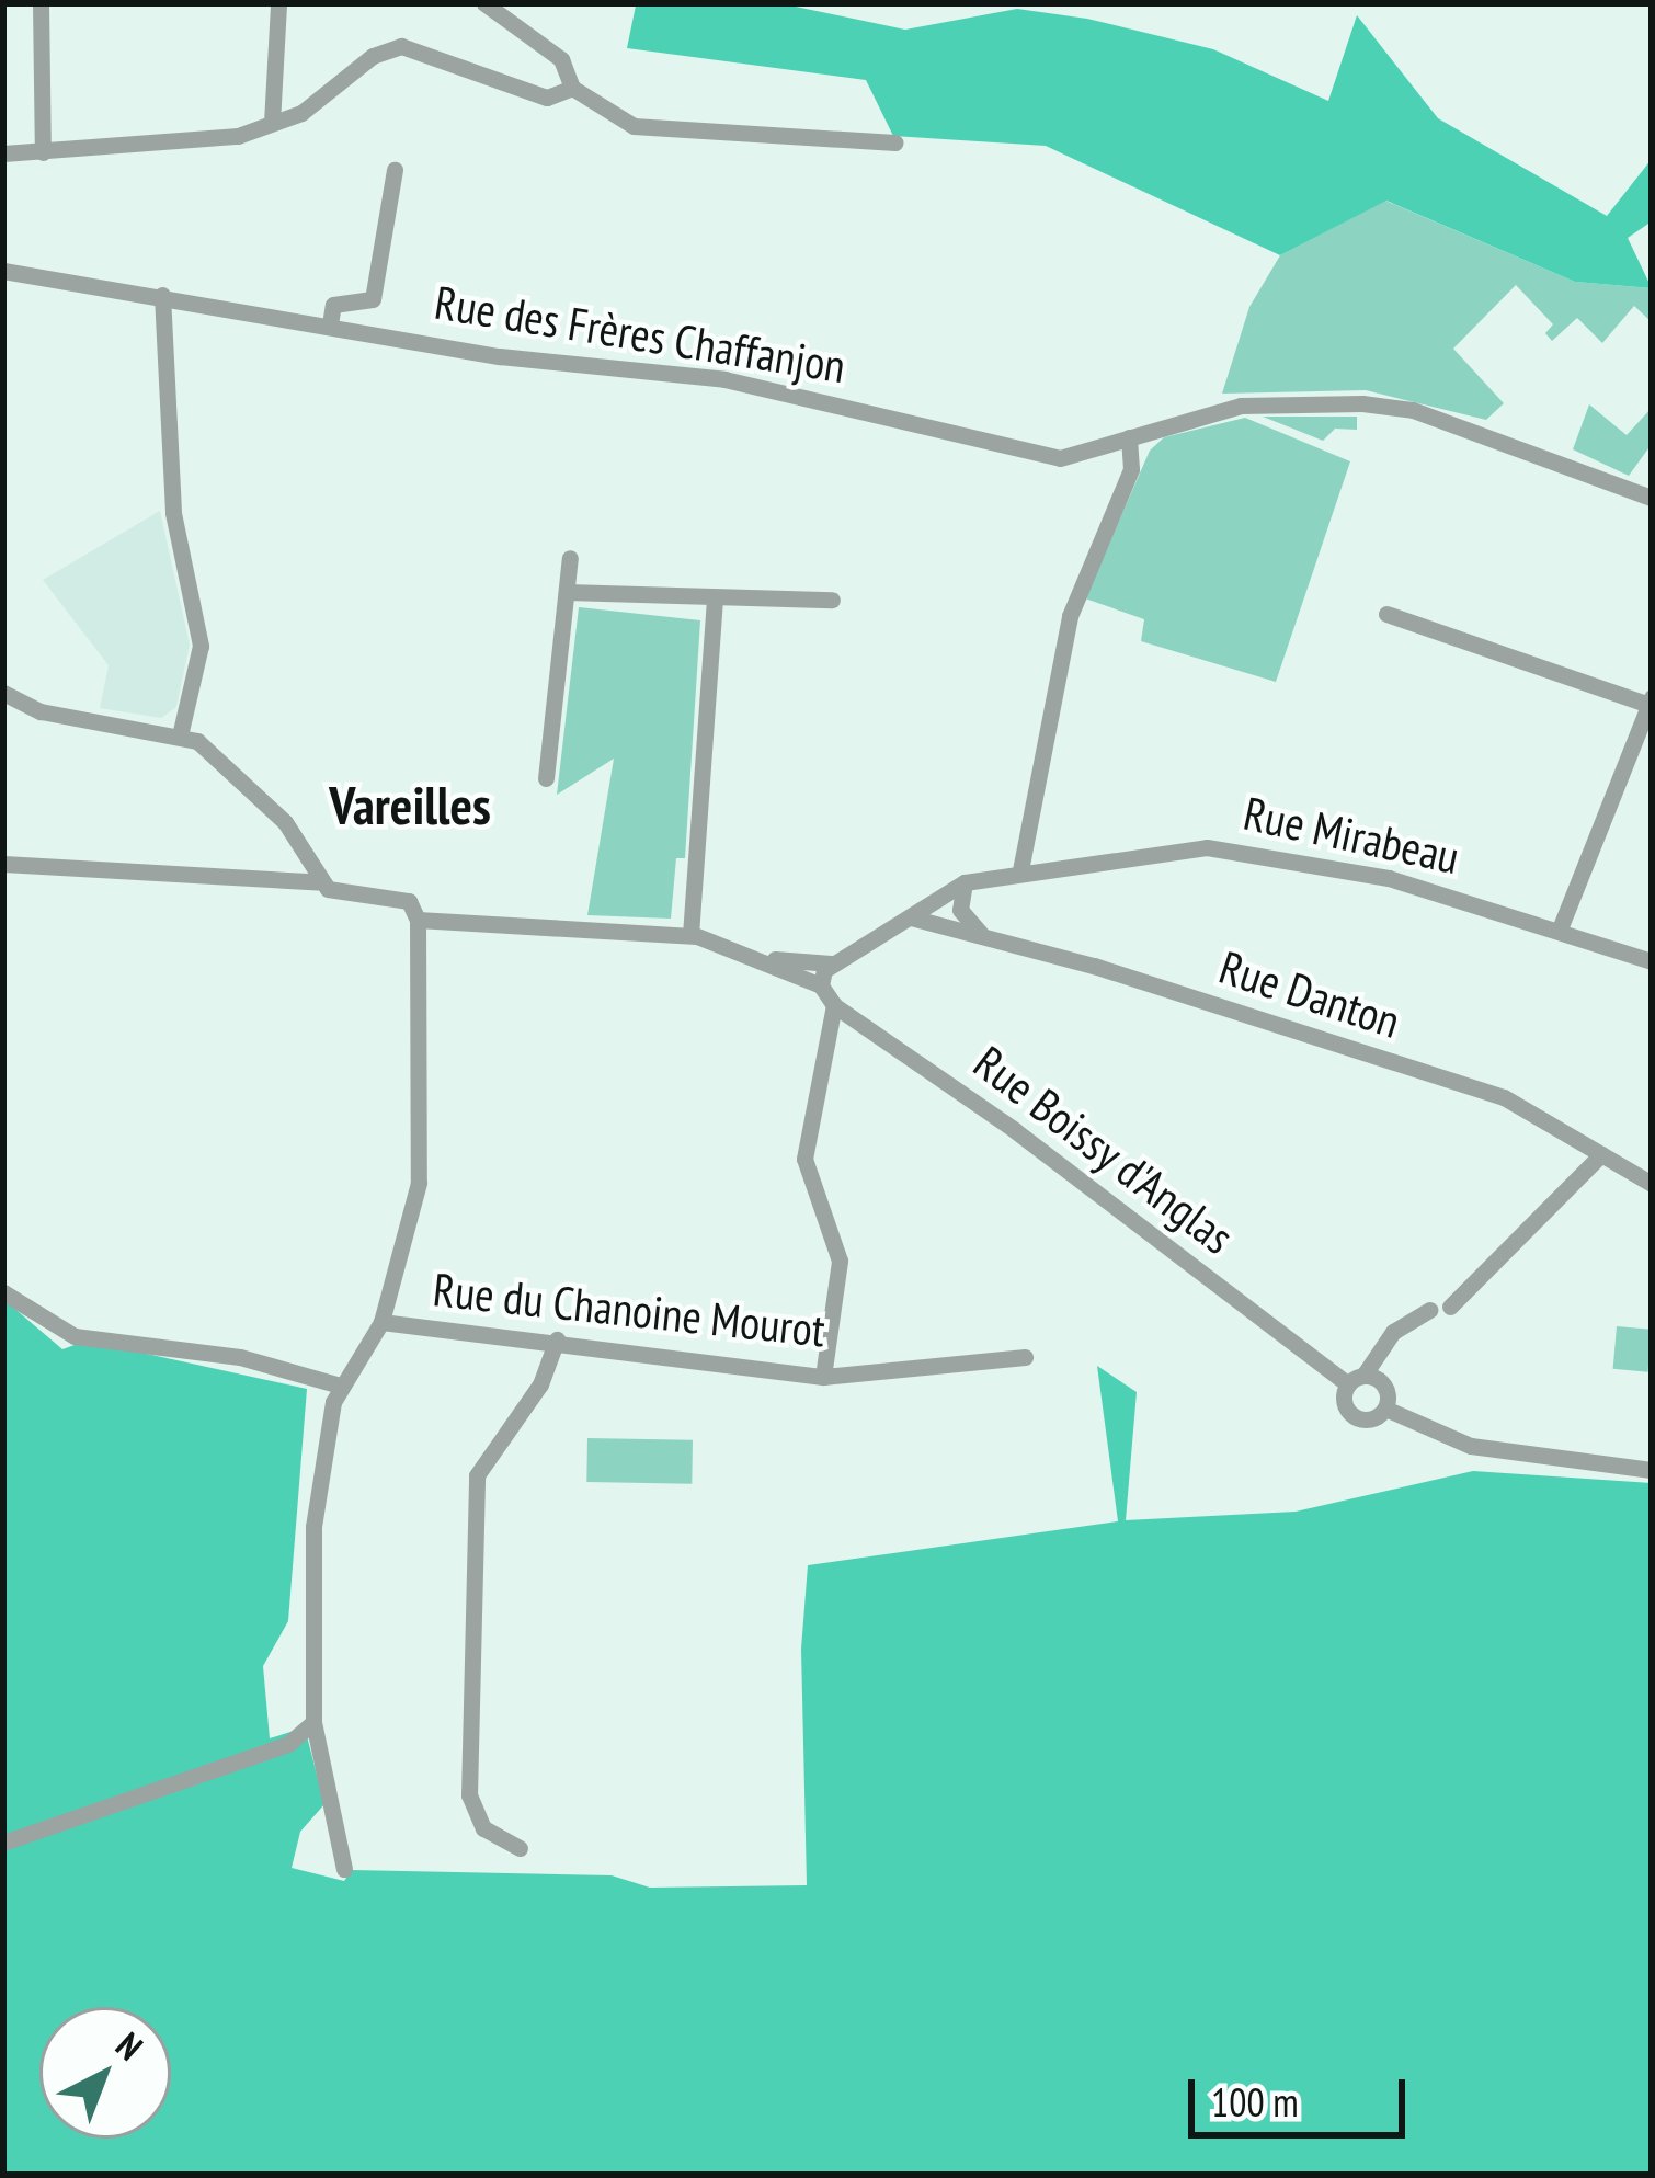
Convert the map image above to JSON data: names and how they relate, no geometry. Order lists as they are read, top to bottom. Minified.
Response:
{"streets":{"street":["Rue des Frères Chaffanjon","Rue Mirabeau","Rue Danton","Rue Boissy d'Anglas","Rue du Chanoine Mourot"]},"crossings":[["Rue Mirabeau","Rue Danton"],["Rue Mirabeau","Rue Boissy d'Anglas"]],"districts":["Vareilles"],"scale_bar":"100 m","north":"top right"}
